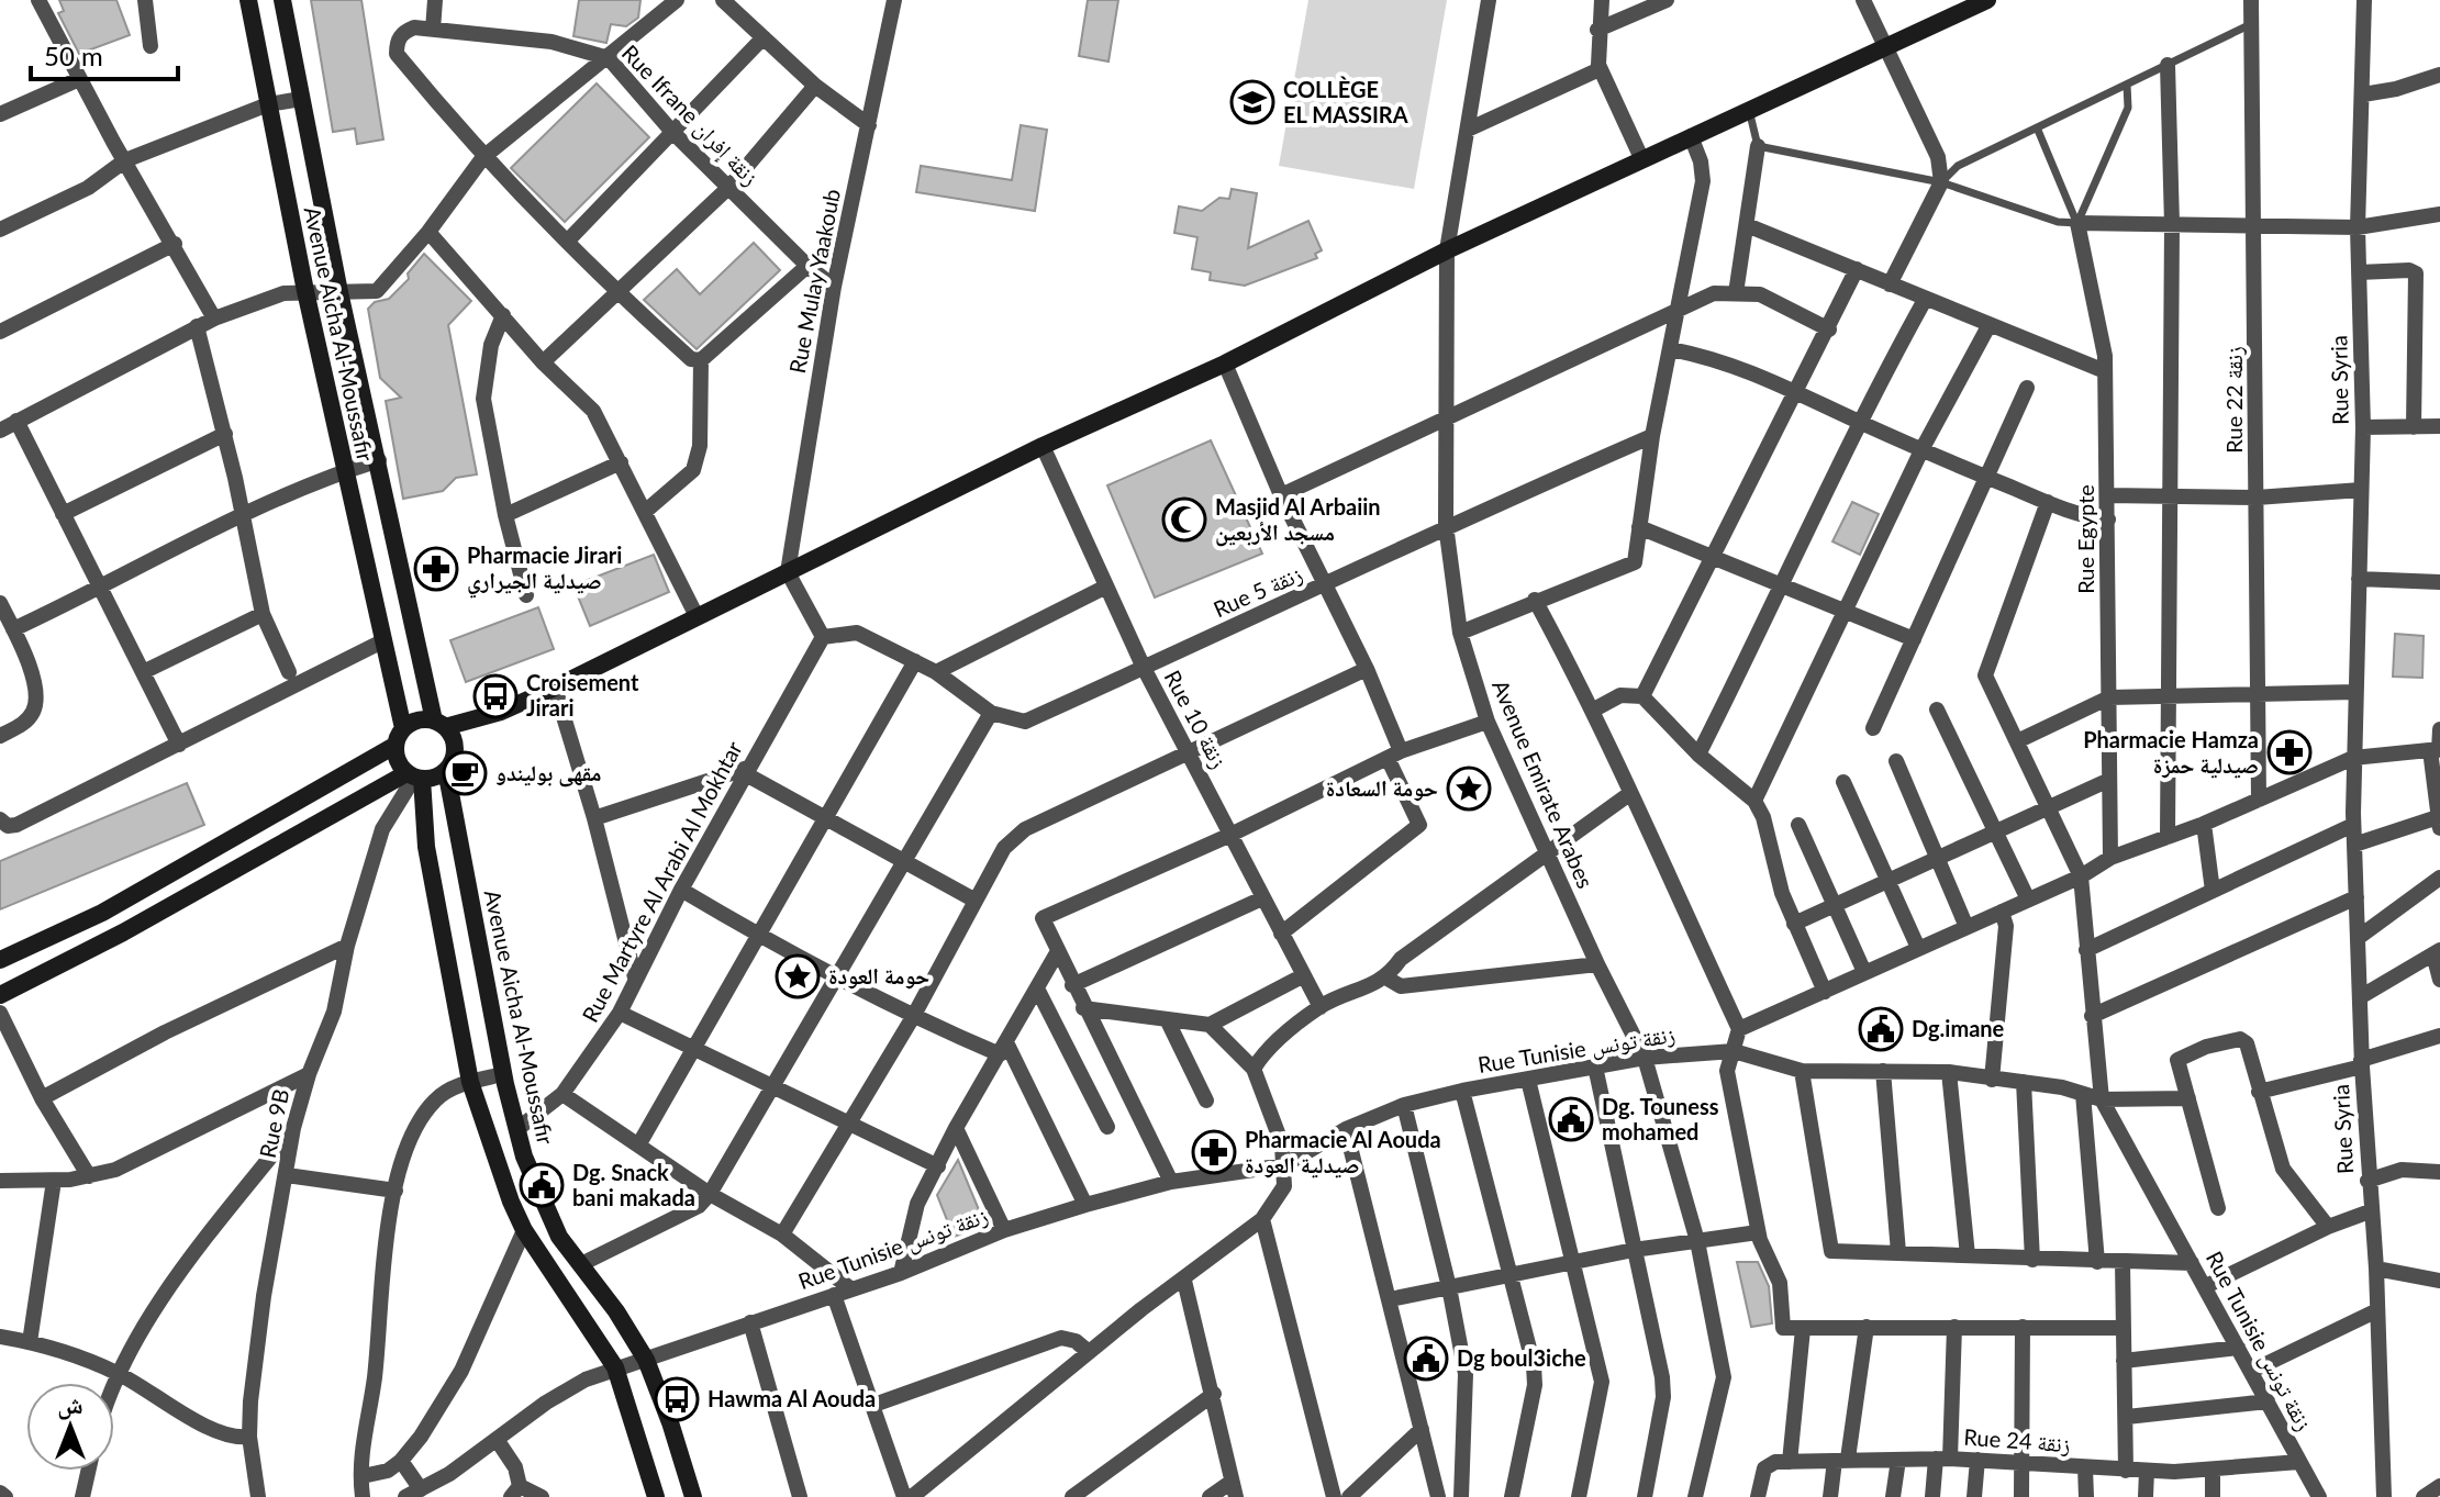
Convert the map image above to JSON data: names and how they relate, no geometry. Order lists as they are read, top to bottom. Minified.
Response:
{"streets":{"main road":["Avenue Aicha Al-Moussafir"],"street":["Rue Ifrane زنقة إفران","Rue Mulay Yaakoub","Rue Syria","Rue 22 زنقة","Rue Egypte","Rue 5 زنقة","Rue 10 زنقة","Avenue Emirate Arabes","Rue Martyre Al Arabi Al Mokhtar","Rue Tunisie زنقة تونس","Rue 9B","Rue 24 زنقة"]},"crossings":[["Rue Ifrane زنقة إفران","Rue Mulay Yaakoub"],["Avenue Aicha Al-Moussafir","Rue Martyre Al Arabi Al Mokhtar"],["Avenue Aicha Al-Moussafir","Rue Tunisie زنقة تونس"],["Avenue Aicha Al-Moussafir","Rue 9B"],["Rue 5 زنقة","Rue 10 زنقة"],["Rue 5 زنقة","Avenue Emirate Arabes"],["Avenue Emirate Arabes","Rue Tunisie زنقة تونس"],["Rue Tunisie زنقة تونس","Rue 24 زنقة"]],"places":{"school or university":["COLLÈGE EL MASSIRA"],"mosque":["Masjid Al Arbaiin مسجد الأربعين"],"pharmacy":["Pharmacie Jirari صيدلية الجيراري","Pharmacie Hamza صيدلية حمزة","Pharmacie Al Aouda صيدلية العودة"],"bus stop":["Croisement Jirari","Hawma Al Aouda"],"cafe":["مقهى بوليندو"],"place":["حومة السعادة","حومة العودة"],"public building":["Dg.imane","Dg. Touness mohamed","Dg. Snack bani makada","Dg boul3iche"]},"scale_bar":"50 m","north":"top"}
